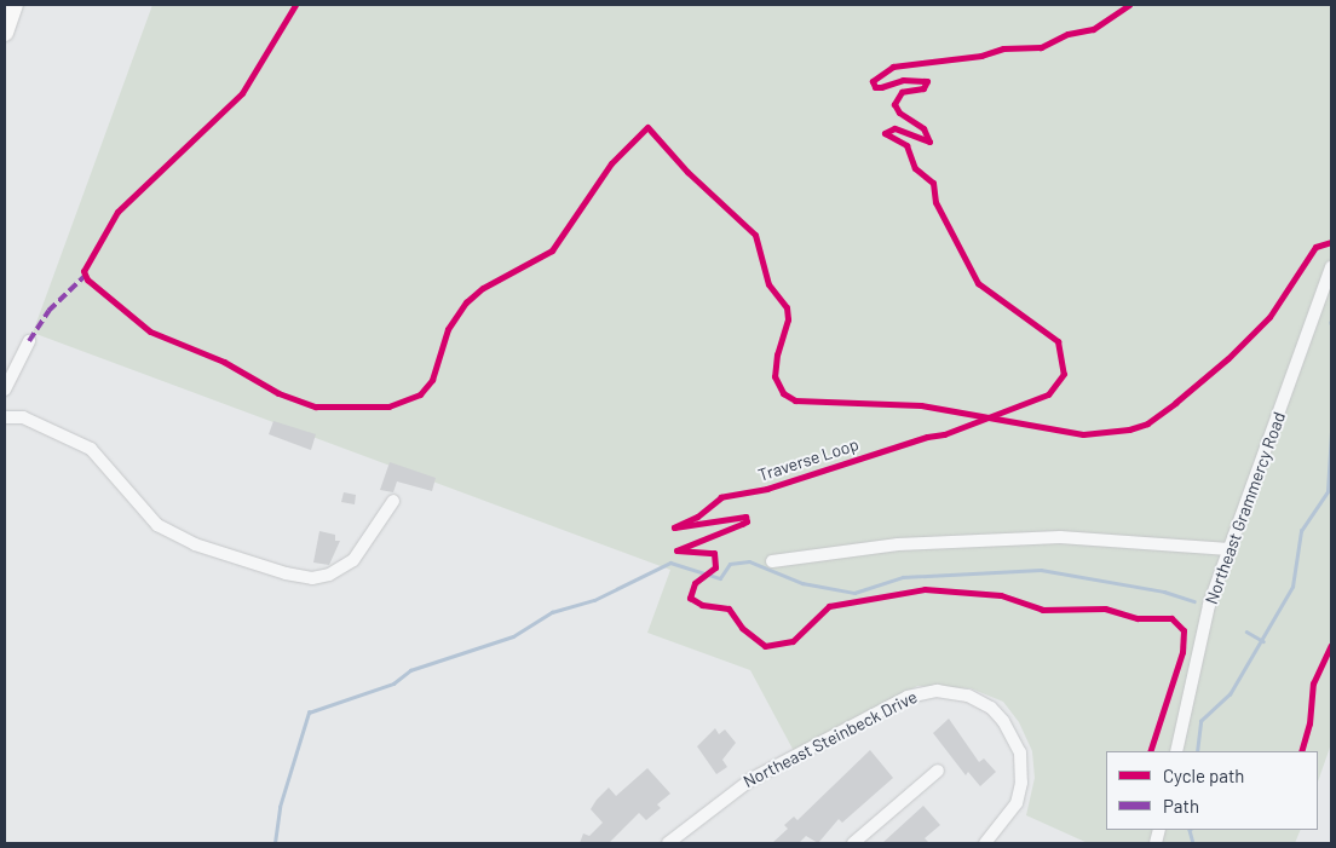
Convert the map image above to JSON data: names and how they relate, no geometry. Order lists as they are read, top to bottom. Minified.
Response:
{"streets":{"street":["Northeast Grammercy Road","Northeast Steinbeck Drive"],"cycle path":["Traverse Loop"]},"legend":["Cycle path","Path"]}
